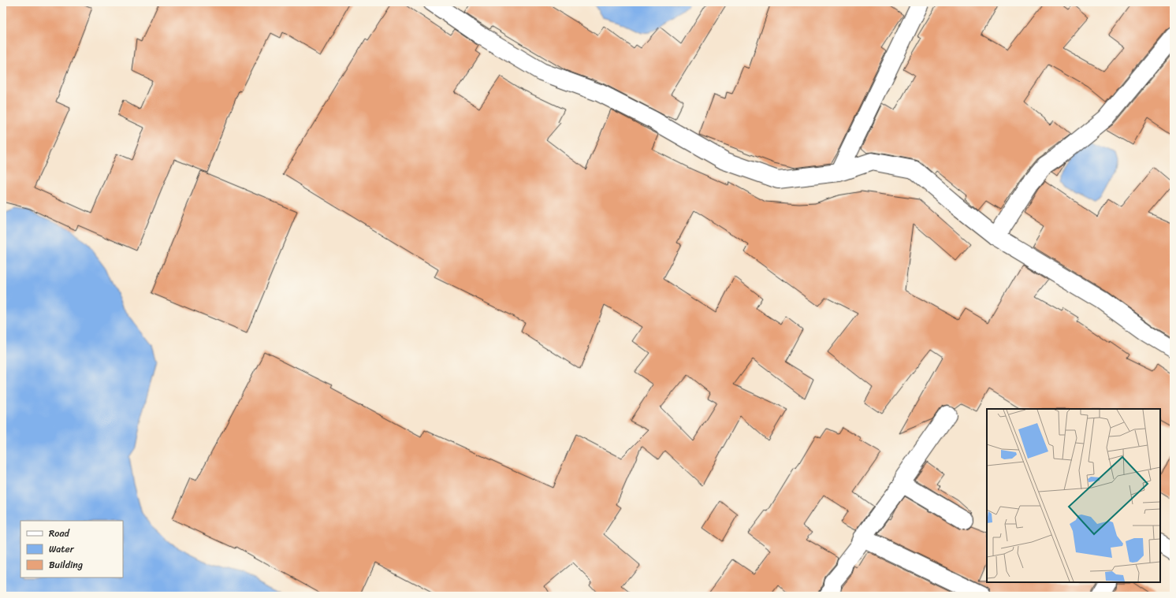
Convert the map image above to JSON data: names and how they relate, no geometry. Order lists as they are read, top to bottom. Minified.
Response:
{"legend":["Road","Water","Building"]}
